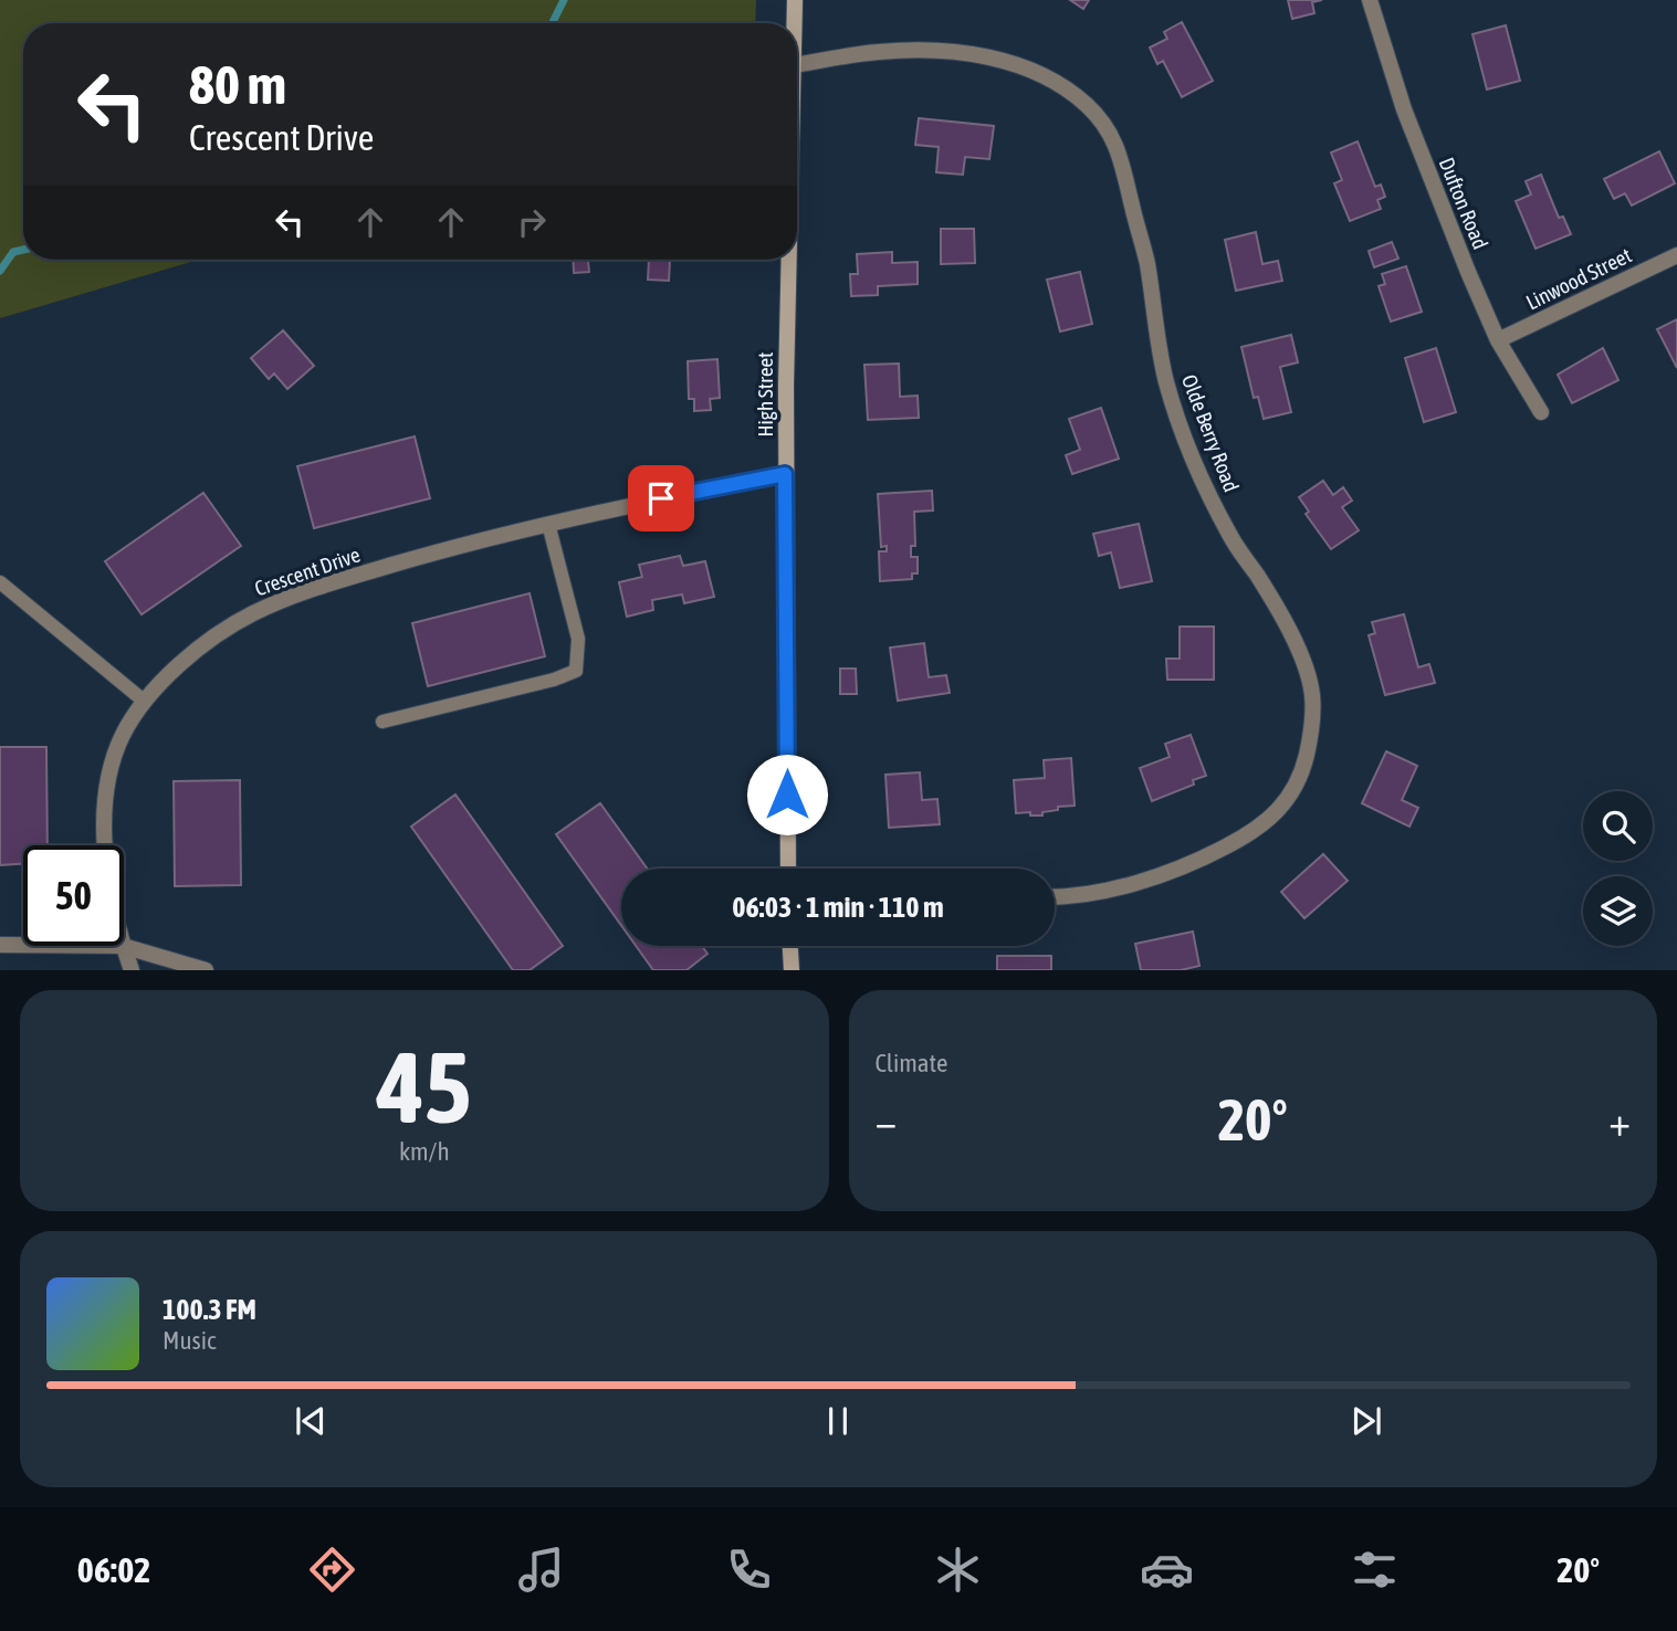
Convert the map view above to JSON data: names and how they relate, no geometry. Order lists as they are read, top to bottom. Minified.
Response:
{"streets":{"main road":["High Street"],"street":["Dufton Road","Linwood Street","Olde Berry Road","Crescent Drive"]},"crossings":[["Dufton Road","Linwood Street"],["High Street","Crescent Drive"]],"page":{"turn":["80 m","Crescent Drive"],"limit":"50","trip":"06:03 · 1 min · 110 m","tile":[["45","km/h"],"Climate"],"heat":["−","20°","+"],"song":["100.3 FM","Music"],"tabs":["06:02","20°"]}}
